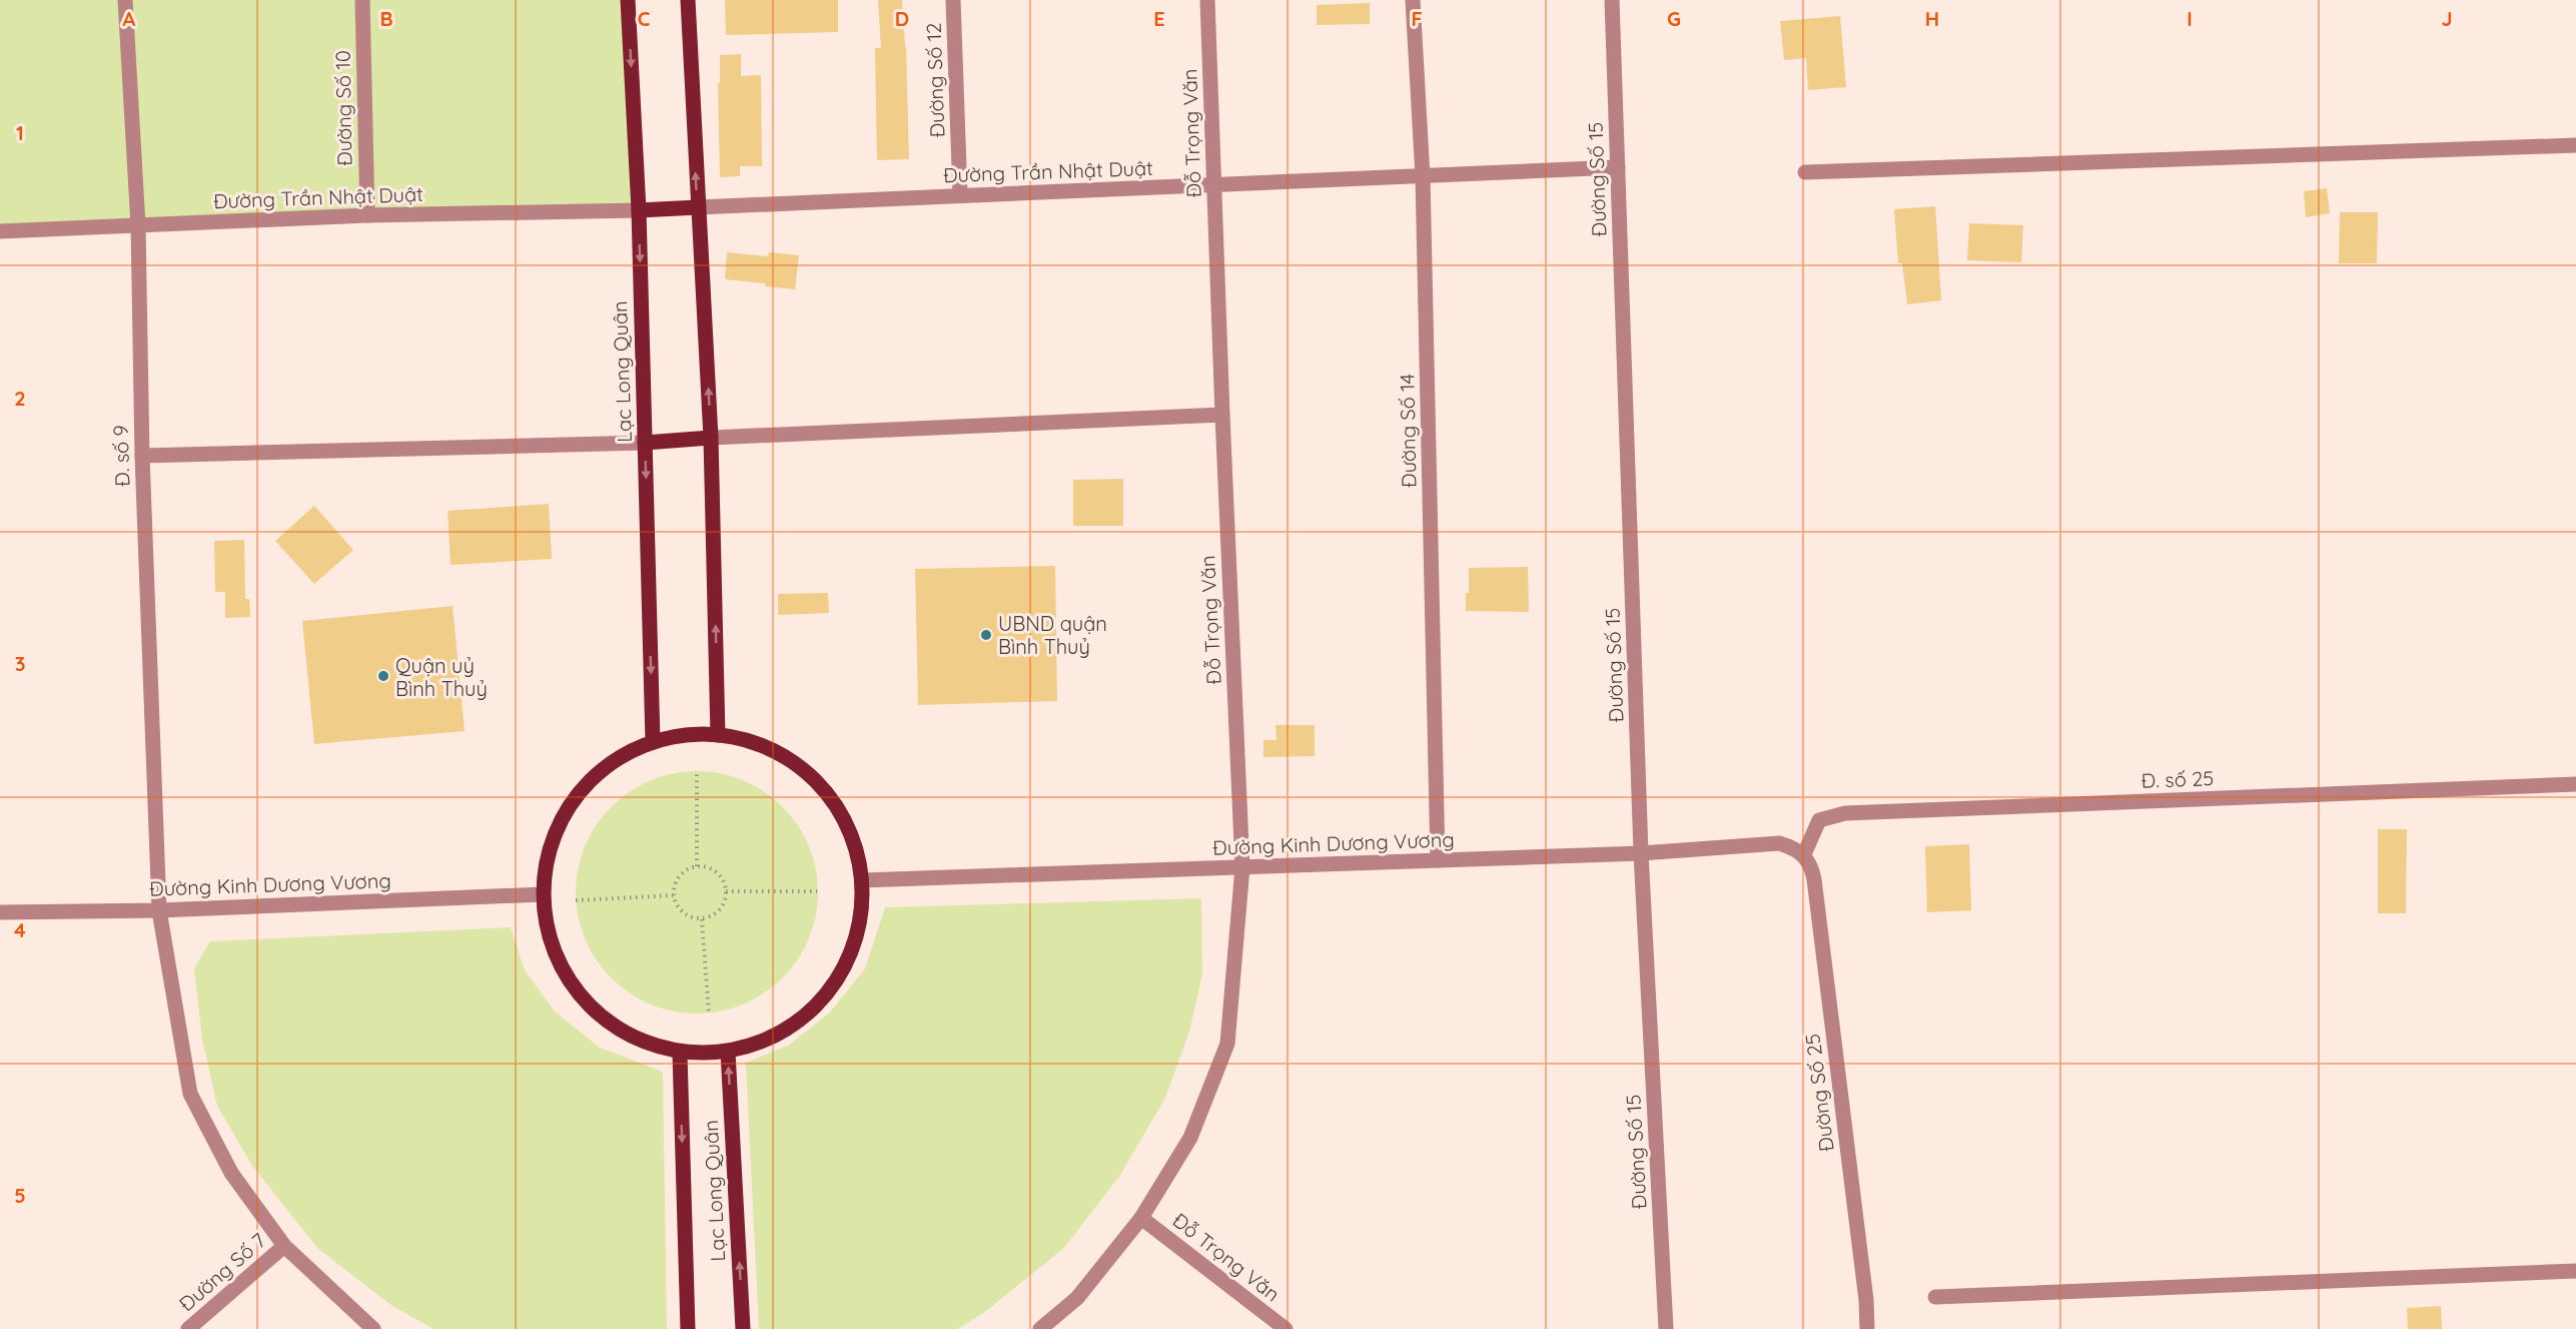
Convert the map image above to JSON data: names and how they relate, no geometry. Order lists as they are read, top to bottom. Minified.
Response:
{"streets":{"main road":["Lạc Long Quân"],"street":["Đường Số 12","Đường Số 10","Đỗ Trọng Văn","Đường Trần Nhật Duật","Đường Số 15","Đường Số 14","Đ. số 9","Đ. số 25","Đường Kinh Dương Vương","Đường Số 25","Đường Số 7"]},"crossings":[["Đường Số 12","Đường Trần Nhật Duật"],["Đường Số 10","Đường Trần Nhật Duật"],["Đỗ Trọng Văn","Đường Trần Nhật Duật"],["Đỗ Trọng Văn","Đường Kinh Dương Vương"],["Đường Trần Nhật Duật","Đường Số 15"],["Đường Trần Nhật Duật","Lạc Long Quân"],["Đường Trần Nhật Duật","Đường Số 14"],["Đường Trần Nhật Duật","Đ. số 9"],["Đường Số 15","Đường Kinh Dương Vương"],["Đường Số 14","Đường Kinh Dương Vương"],["Đ. số 9","Đường Kinh Dương Vương"],["Đ. số 9","Đường Số 7"],["Đ. số 25","Đường Kinh Dương Vương"],["Đ. số 25","Đường Số 25"],["Đường Kinh Dương Vương","Đường Số 25"]],"places":["UBND quận Bình Thuỷ","Quận uỷ Bình Thuỷ"],"grid":{"columns":["A","B","C","D","E","F","G","H","I","J"],"rows":["1","2","3","4","5"]}}
